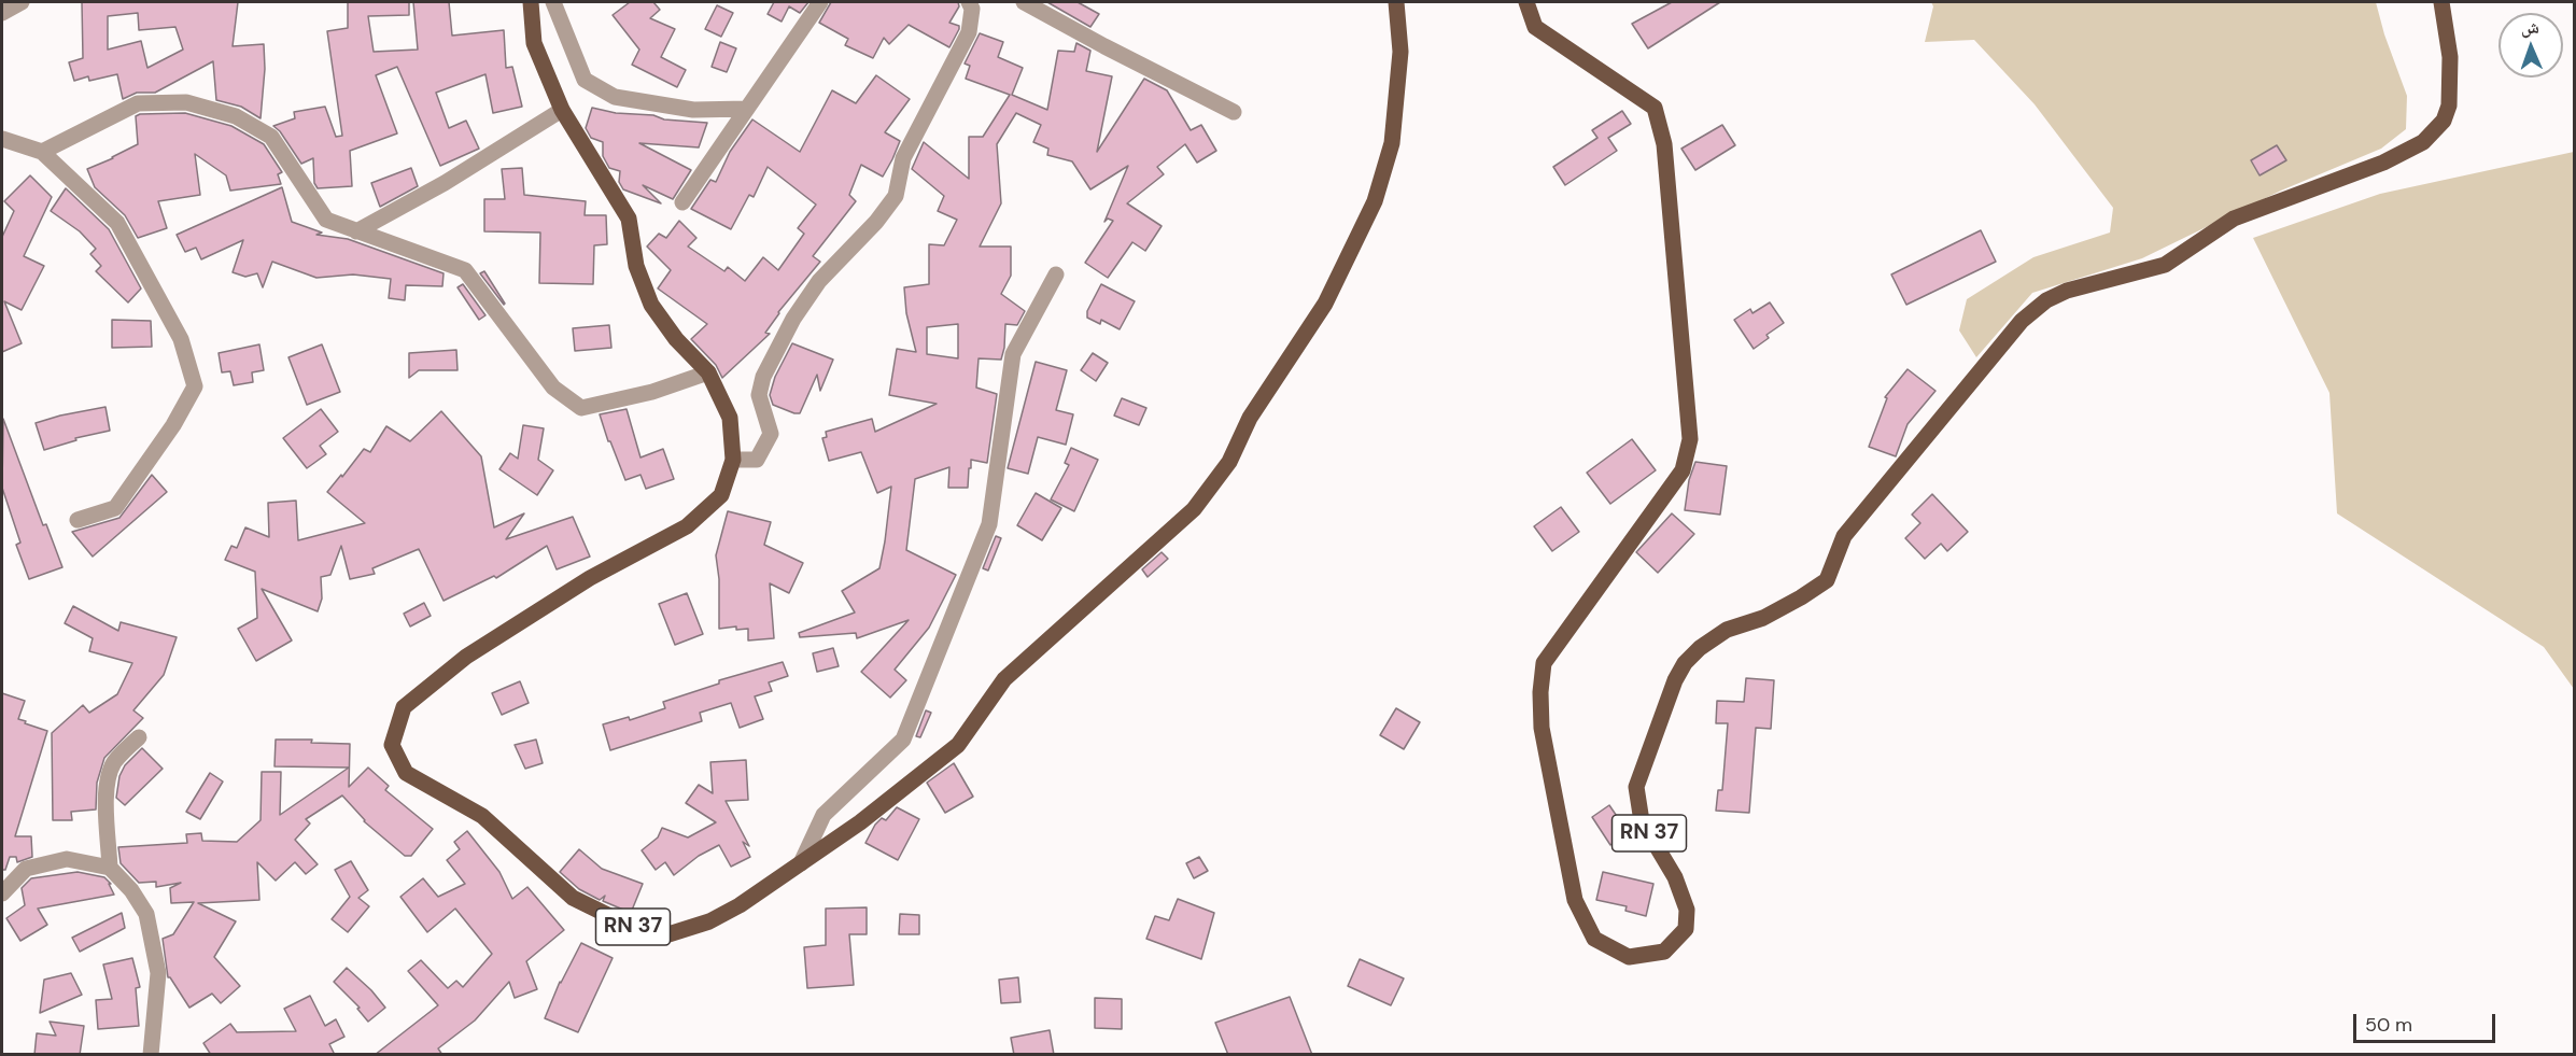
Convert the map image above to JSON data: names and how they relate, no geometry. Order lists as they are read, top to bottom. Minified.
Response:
{"streets":{"main road":["RN 37"]},"scale_bar":"50 m","north":"top"}
